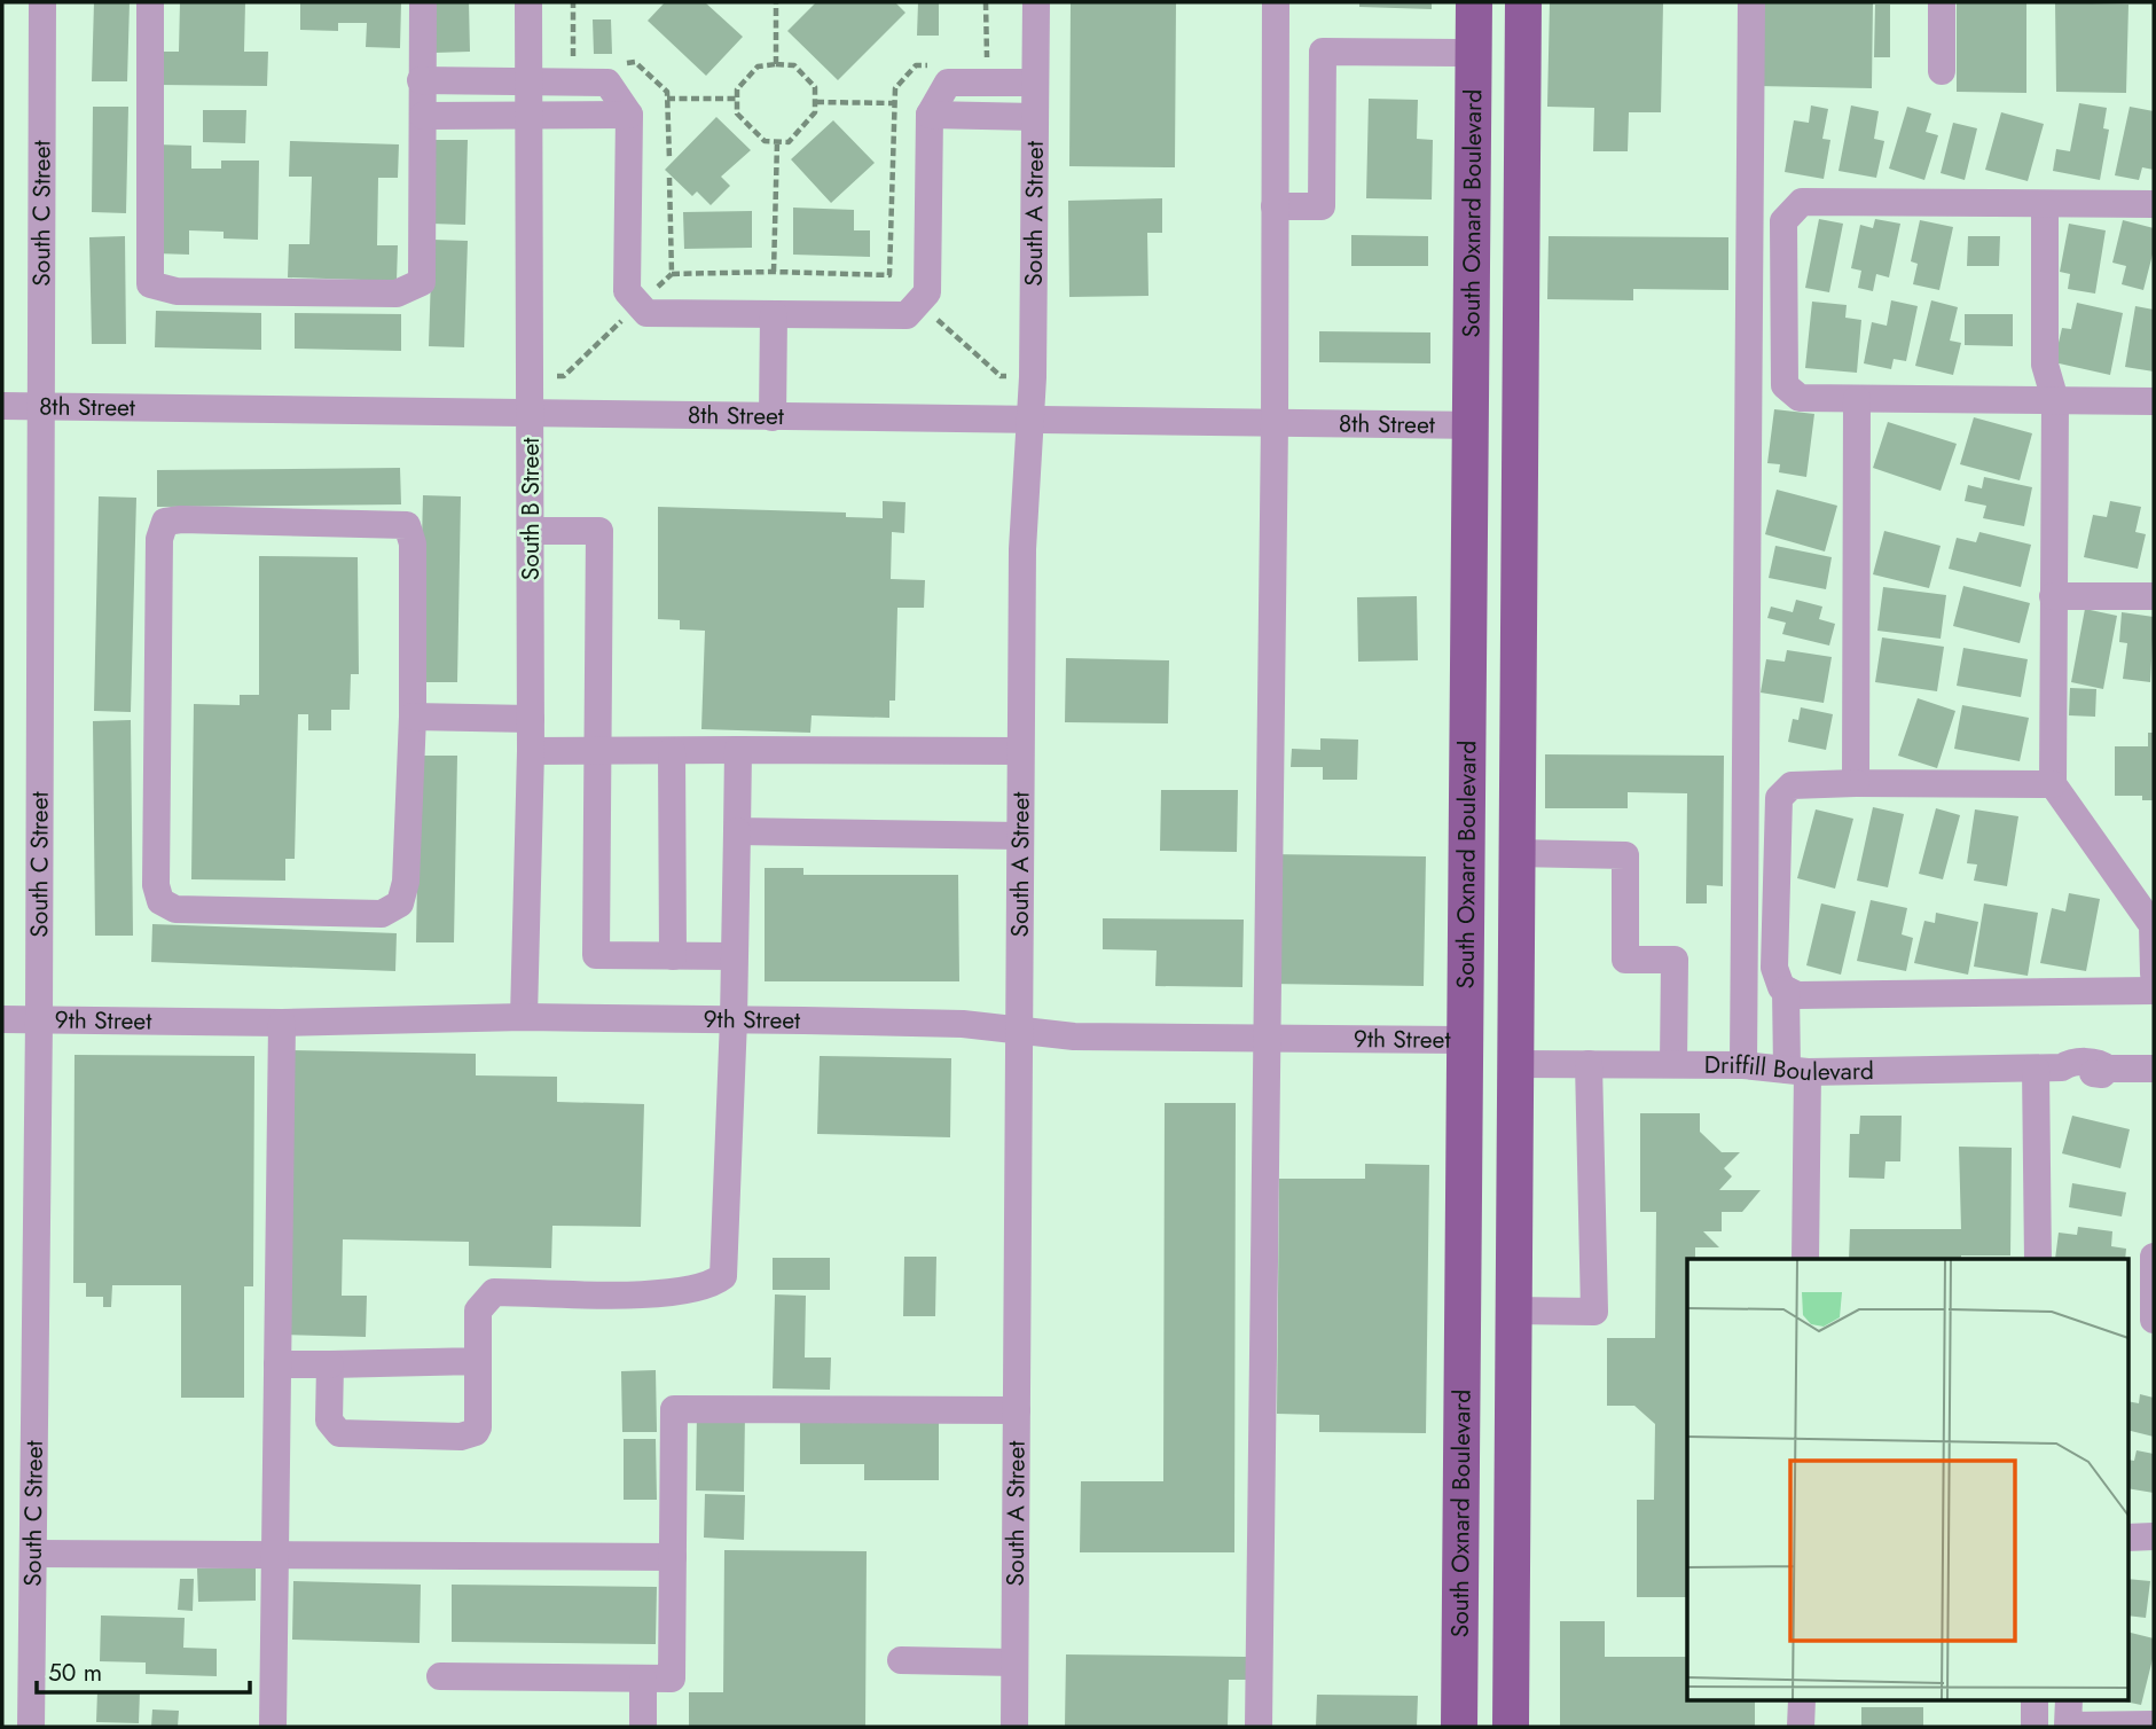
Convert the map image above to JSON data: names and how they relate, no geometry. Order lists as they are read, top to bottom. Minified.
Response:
{"streets":{"main road":["South Oxnard Boulevard"],"street":["South C Street","South A Street","8th Street","South B Street","9th Street","Driffill Boulevard"]},"crossings":[["South C Street","8th Street"],["South C Street","9th Street"],["South A Street","8th Street"],["South A Street","9th Street"],["South Oxnard Boulevard","8th Street"],["South Oxnard Boulevard","9th Street"],["South Oxnard Boulevard","Driffill Boulevard"],["8th Street","South B Street"],["South B Street","9th Street"]],"scale_bar":"50 m"}
